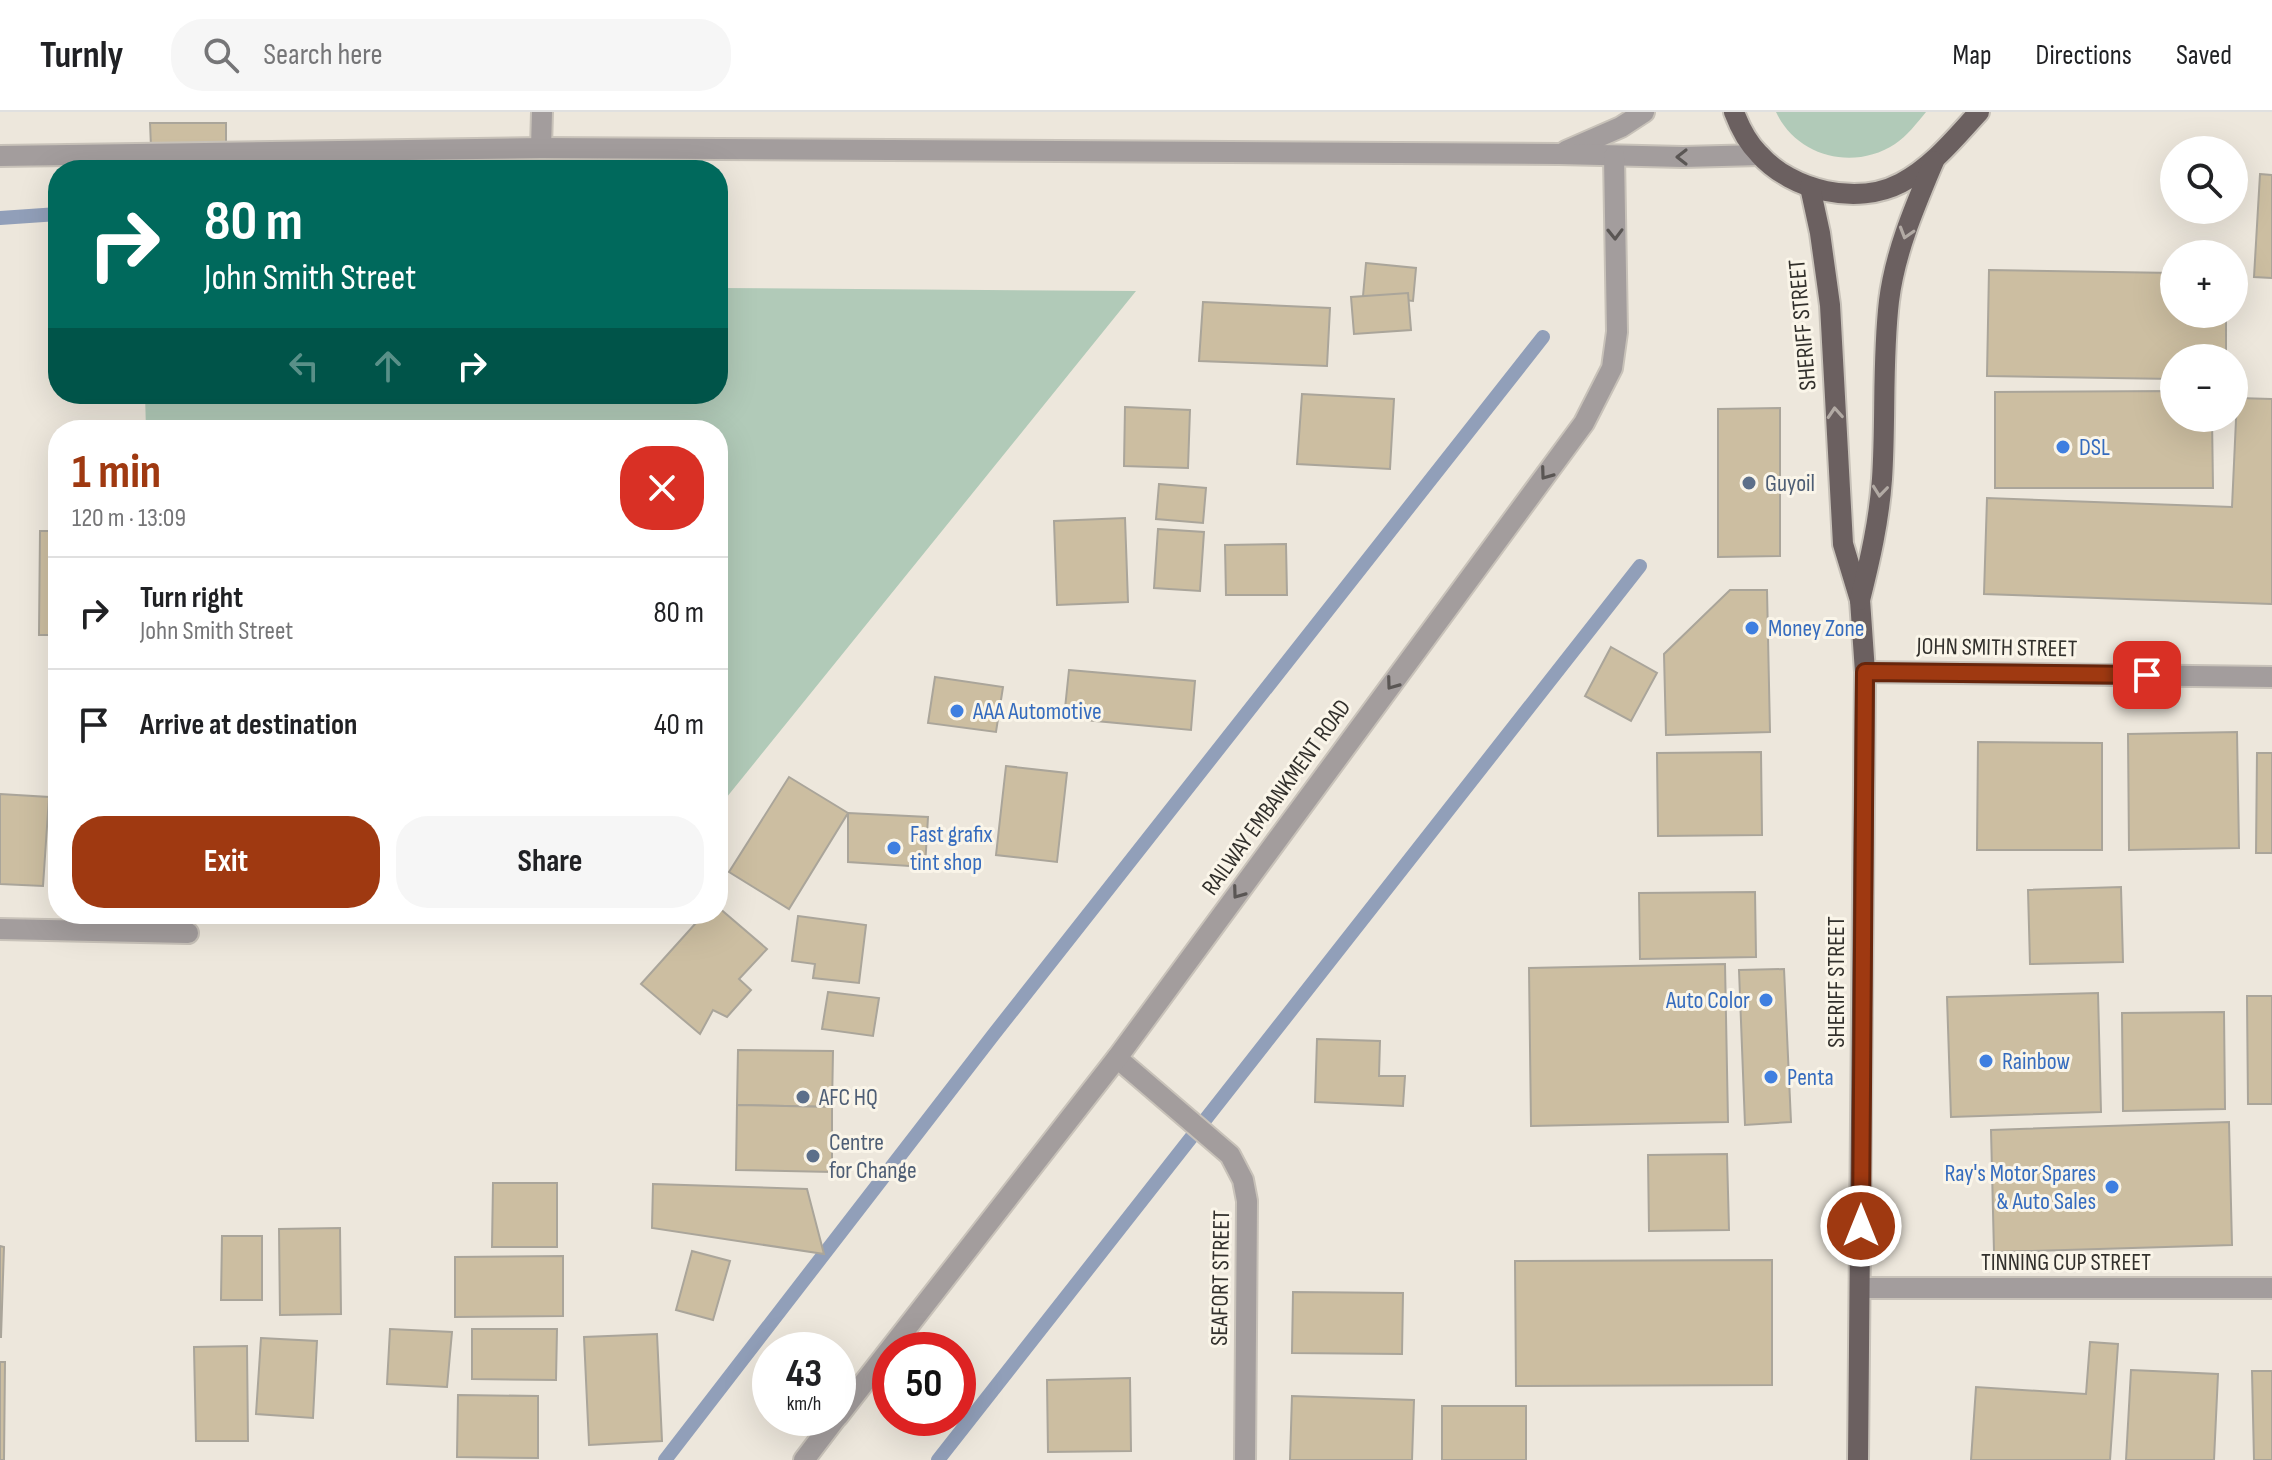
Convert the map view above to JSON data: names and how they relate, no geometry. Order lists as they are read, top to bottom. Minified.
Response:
{"streets":{"main road":["SHERIFF STREET"],"street":["JOHN SMITH STREET","RAILWAY EMBANKMENT ROAD","TINNING CUP STREET","SEAFORT STREET"]},"crossings":[["SHERIFF STREET","JOHN SMITH STREET"],["SHERIFF STREET","TINNING CUP STREET"],["RAILWAY EMBANKMENT ROAD","SEAFORT STREET"]],"one_way":["RAILWAY EMBANKMENT ROAD"],"places":["DSL","Guyoil","Money Zone","AAA Automotive","Fast grafix tint shop","Auto Color","Rainbow","Penta","AFC HQ","Centre for Change","Ray's Motor Spares & Auto Sales"],"page":{"header":"Turnly","search":"Search here","nav":["Map","Directions","Saved"],"map_buttons":["+","−"],"turn":["80 m","John Smith Street"],"heading":["1 min","120 m · 13:09"],"list":[{"name":"Turn right","note":"John Smith Street","value":"80 m"},{"name":"Arrive at destination","value":"40 m"}],"buttons":["Exit","Share"],"speed":"43 km/h","limit":"50"}}
